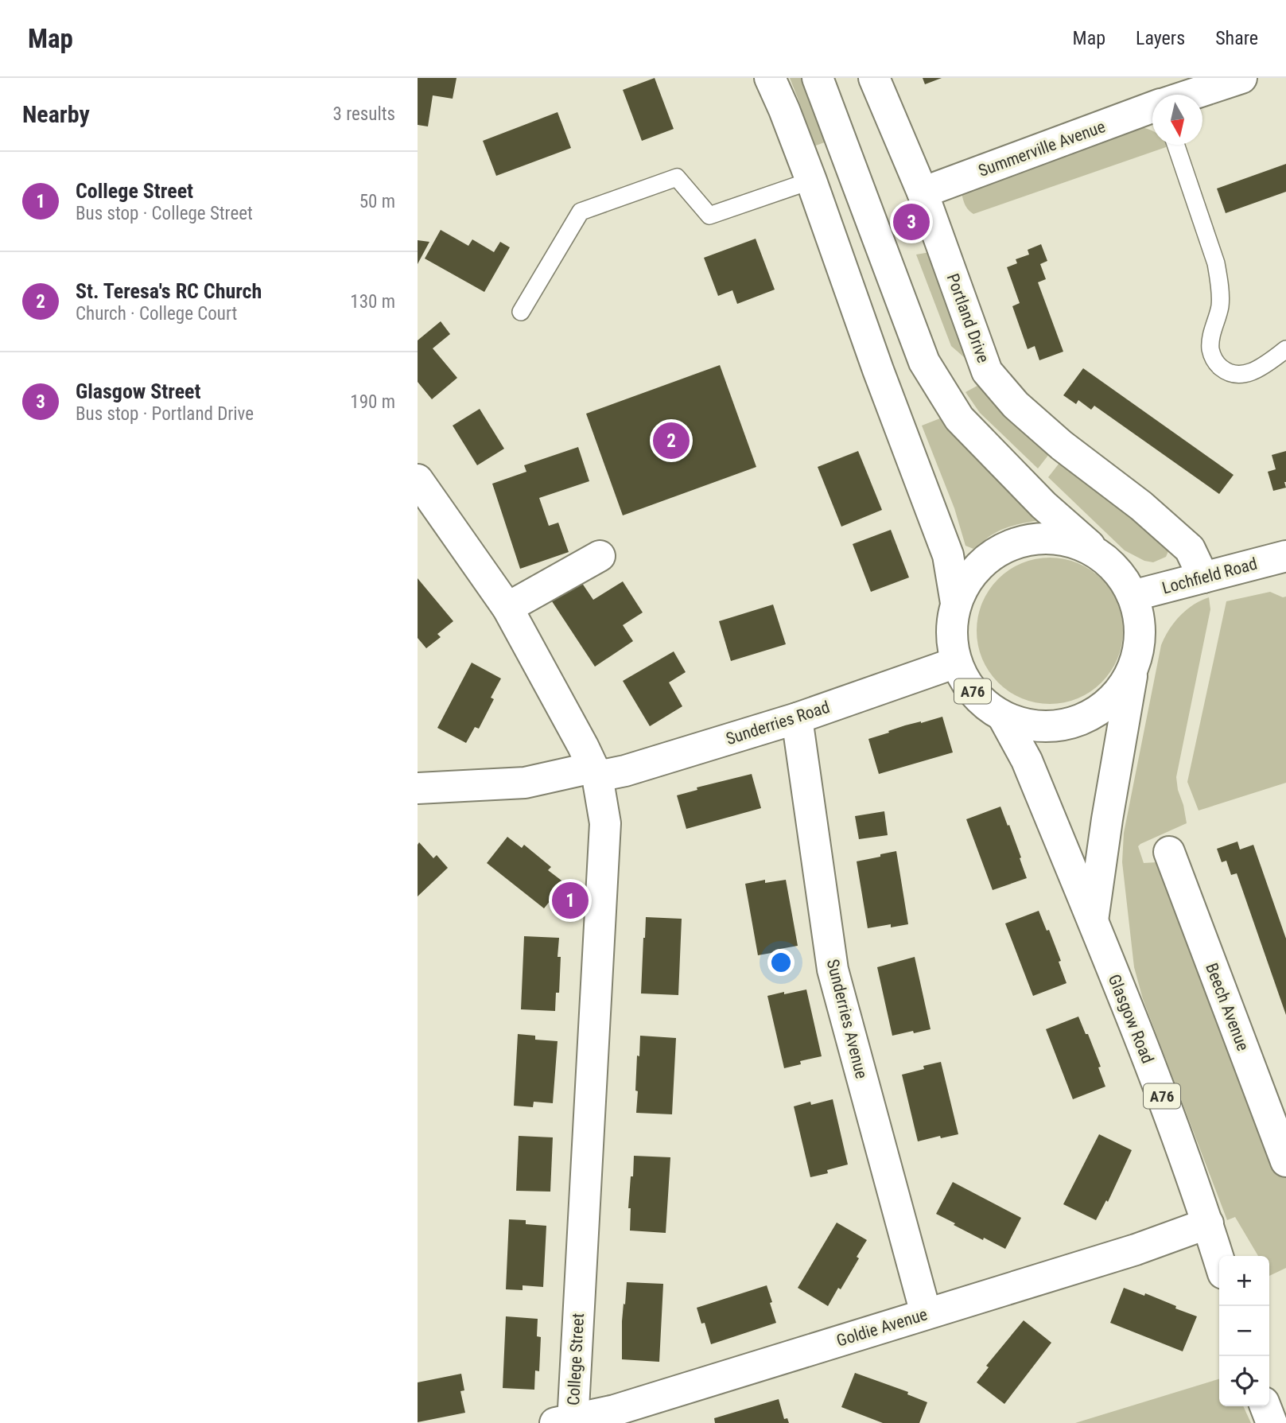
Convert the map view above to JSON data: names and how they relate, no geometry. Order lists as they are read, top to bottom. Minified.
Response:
{"streets":{"street":["Summerville Avenue","Portland Drive","Lochfield Road","A76","Sunderries Road","Beech Avenue","Sunderries Avenue","Glasgow Road","Goldie Avenue","College Street"]},"crossings":[["Summerville Avenue","Portland Drive"],["Portland Drive","Lochfield Road"],["Lochfield Road","A76"],["Lochfield Road","Sunderries Road"],["Lochfield Road","Glasgow Road"],["A76","Sunderries Road"],["A76","Glasgow Road"],["Sunderries Road","Sunderries Avenue"],["Sunderries Road","Glasgow Road"],["Sunderries Road","College Street"],["Sunderries Avenue","Goldie Avenue"],["Glasgow Road","Goldie Avenue"],["Goldie Avenue","College Street"]],"north":"bottom","page":{"header":"Map","nav":["Map","Layers","Share"],"heading":["Nearby","3 results"],"list":[{"mark":"1","name":"College Street","note":"Bus stop · College Street","value":"50 m"},{"mark":"2","name":"St. Teresa's RC Church","note":"Church · College Court","value":"130 m"},{"mark":"3","name":"Glasgow Street","note":"Bus stop · Portland Drive","value":"190 m"}],"pins":["3","2","1"],"map_buttons":["+","−"]}}
